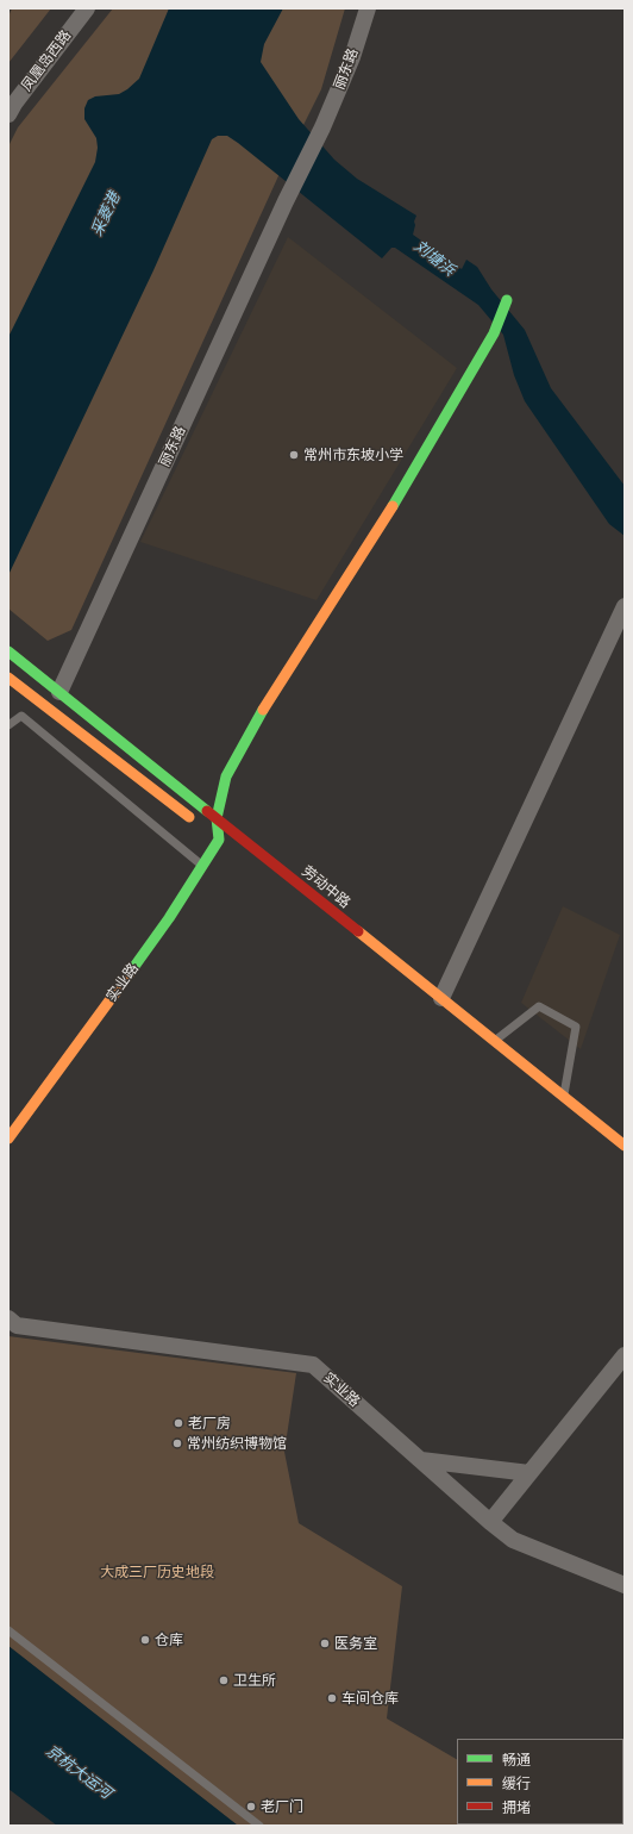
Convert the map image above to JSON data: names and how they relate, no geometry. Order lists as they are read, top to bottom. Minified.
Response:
{"streets":{"main road":["劳动中路","实业路"],"street":["凤凰岛西路","丽东路"]},"crossings":[["丽东路","劳动中路"]],"water":["采菱港","刘塘浜","京杭大运河"],"parks":["大成三厂历史地段"],"places":["常州市东坡小学","老厂房","常州纺织博物馆","仓库","医务室","卫生所","车间仓库","老厂门"],"legend":["畅通","缓行","拥堵"]}
